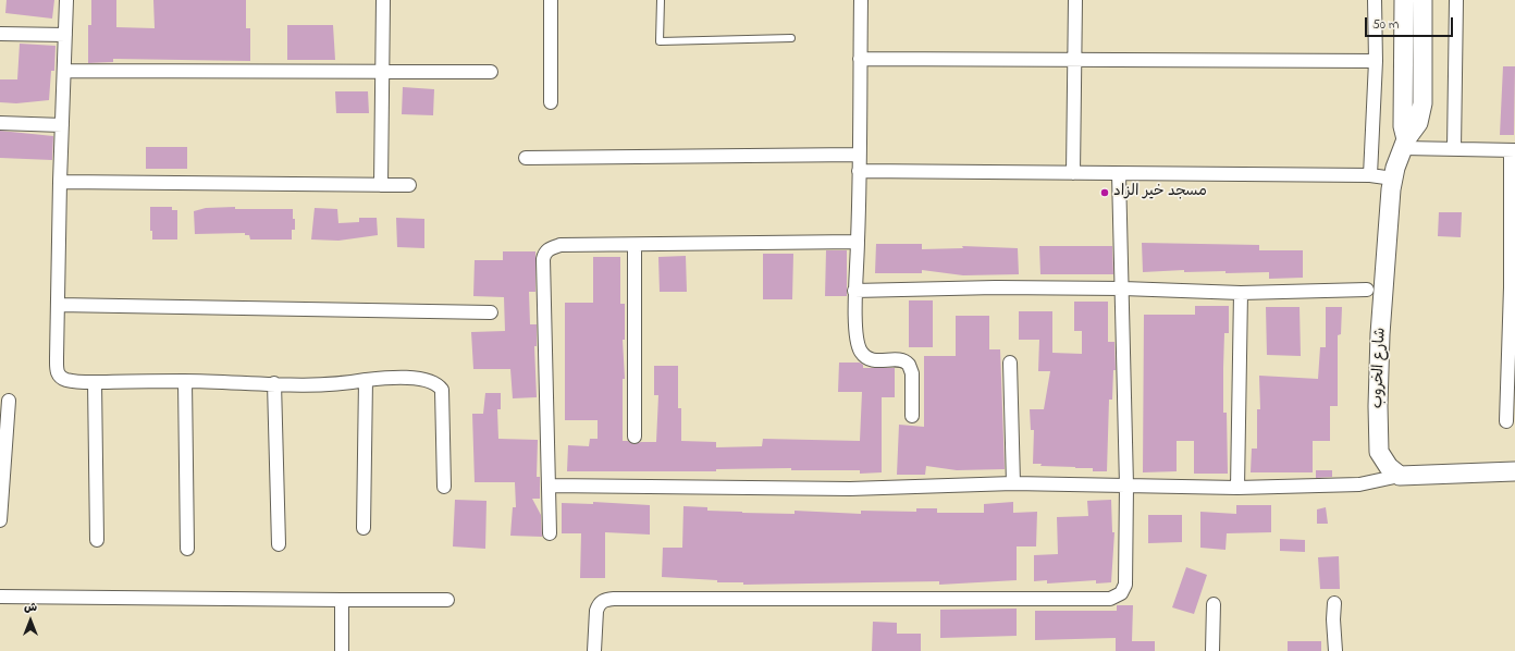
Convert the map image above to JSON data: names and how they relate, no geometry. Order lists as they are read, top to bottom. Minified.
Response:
{"streets":{"main road":["شارع الخروب"]},"places":["مسجد خير الزاد"],"scale_bar":"50 m","north":"top"}
